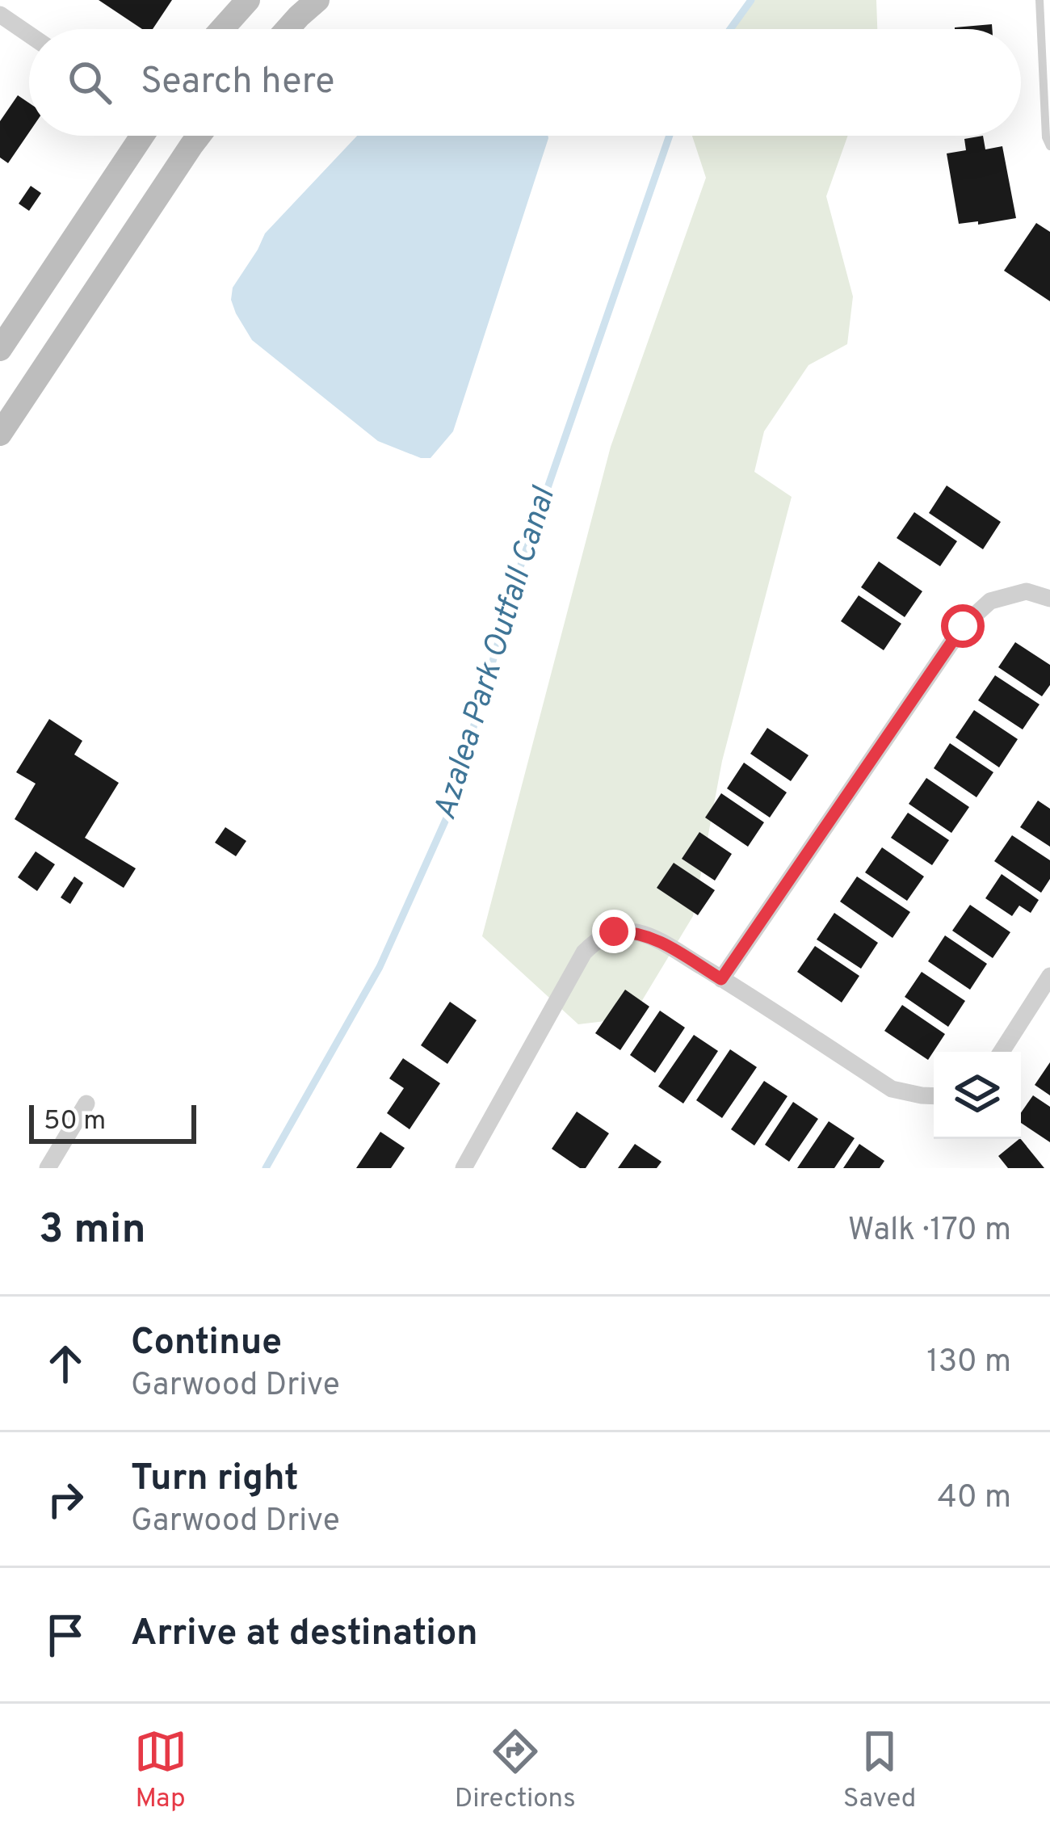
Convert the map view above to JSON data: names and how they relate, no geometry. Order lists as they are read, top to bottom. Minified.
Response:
{"water":["Azalea Park Outfall Canal"],"scale_bar":"50 m","page":{"search":"Search here","scale":"50 m","heading":["3 min","Walk · 170 m"],"list":[["Continue","Garwood Drive","130 m"],["Turn right","Garwood Drive","40 m"],"Arrive at destination"],"nav":["Map","Directions","Saved"]}}
